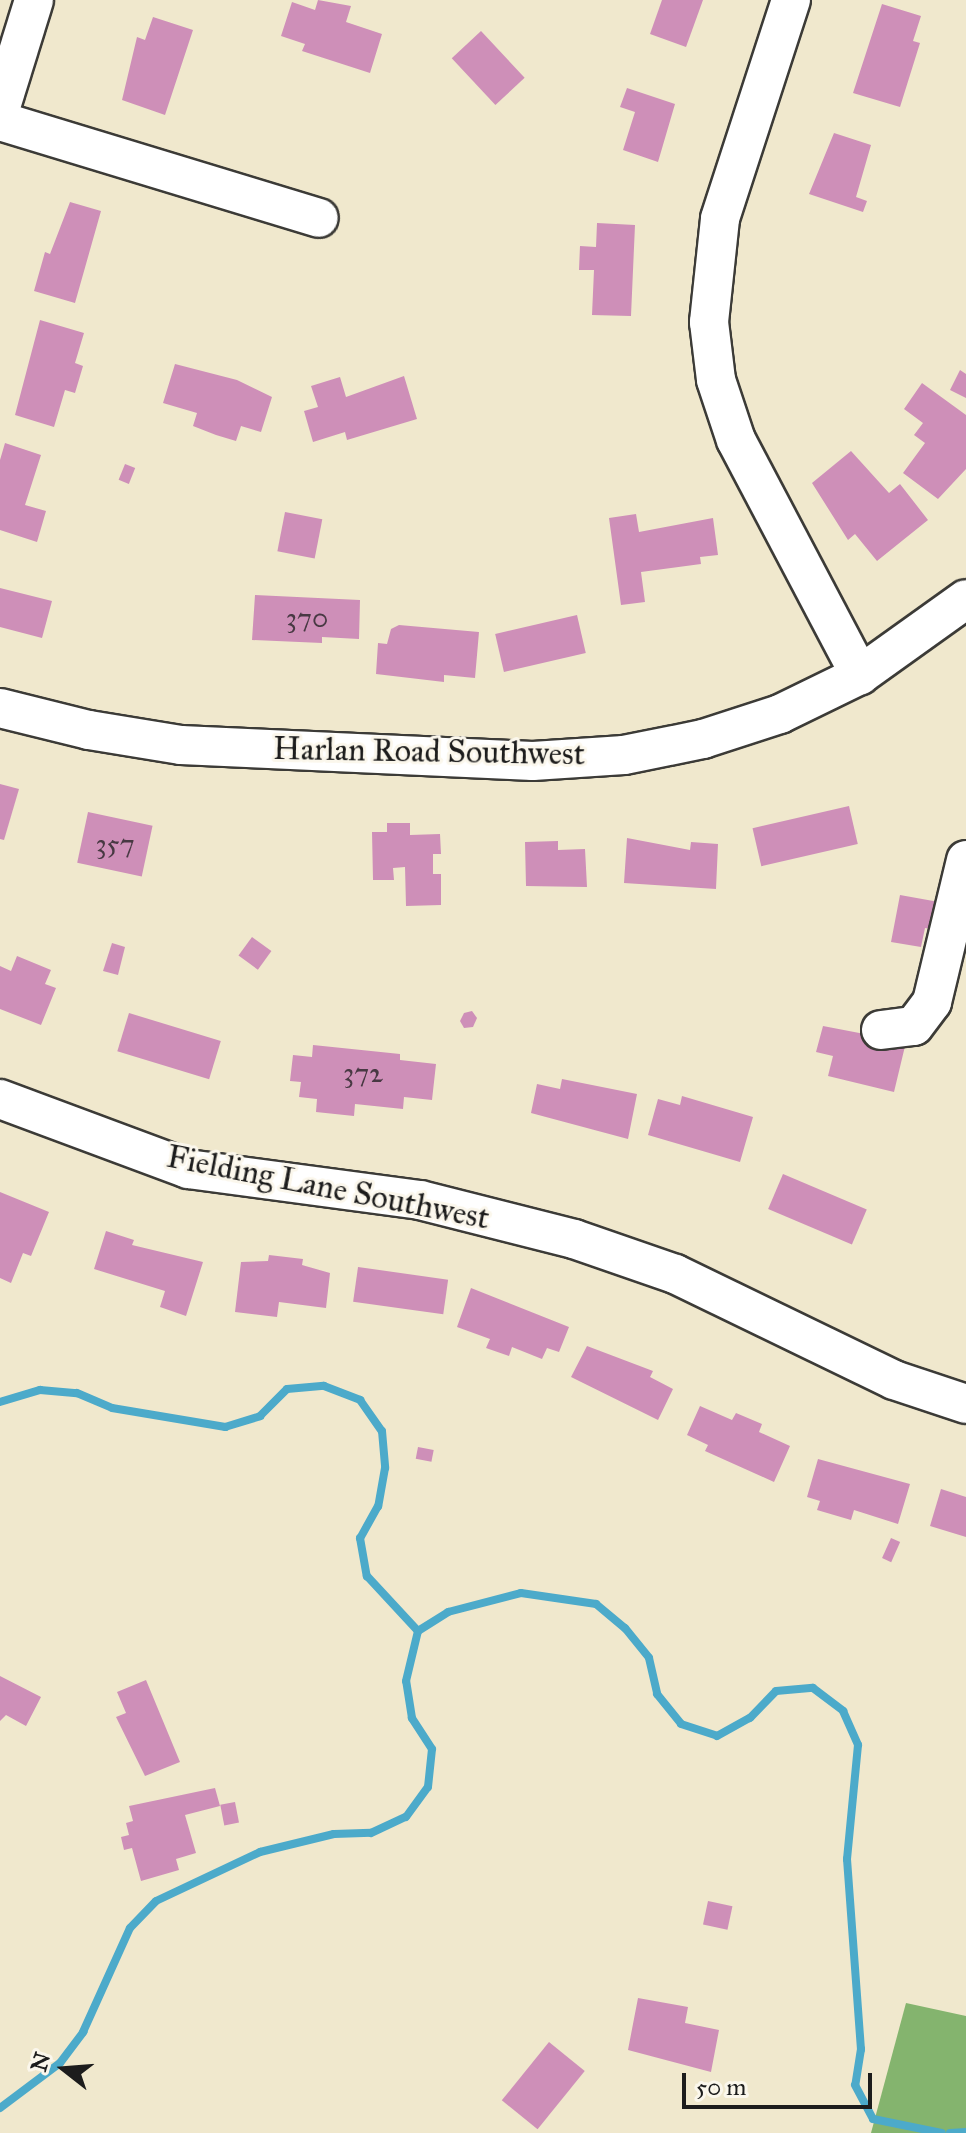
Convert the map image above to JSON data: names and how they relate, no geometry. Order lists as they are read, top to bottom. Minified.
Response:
{"streets":{"street":["Harlan Road Southwest","Fielding Lane Southwest"]},"house_numbers":["370","357","372"],"scale_bar":"50 m","north":"left"}
